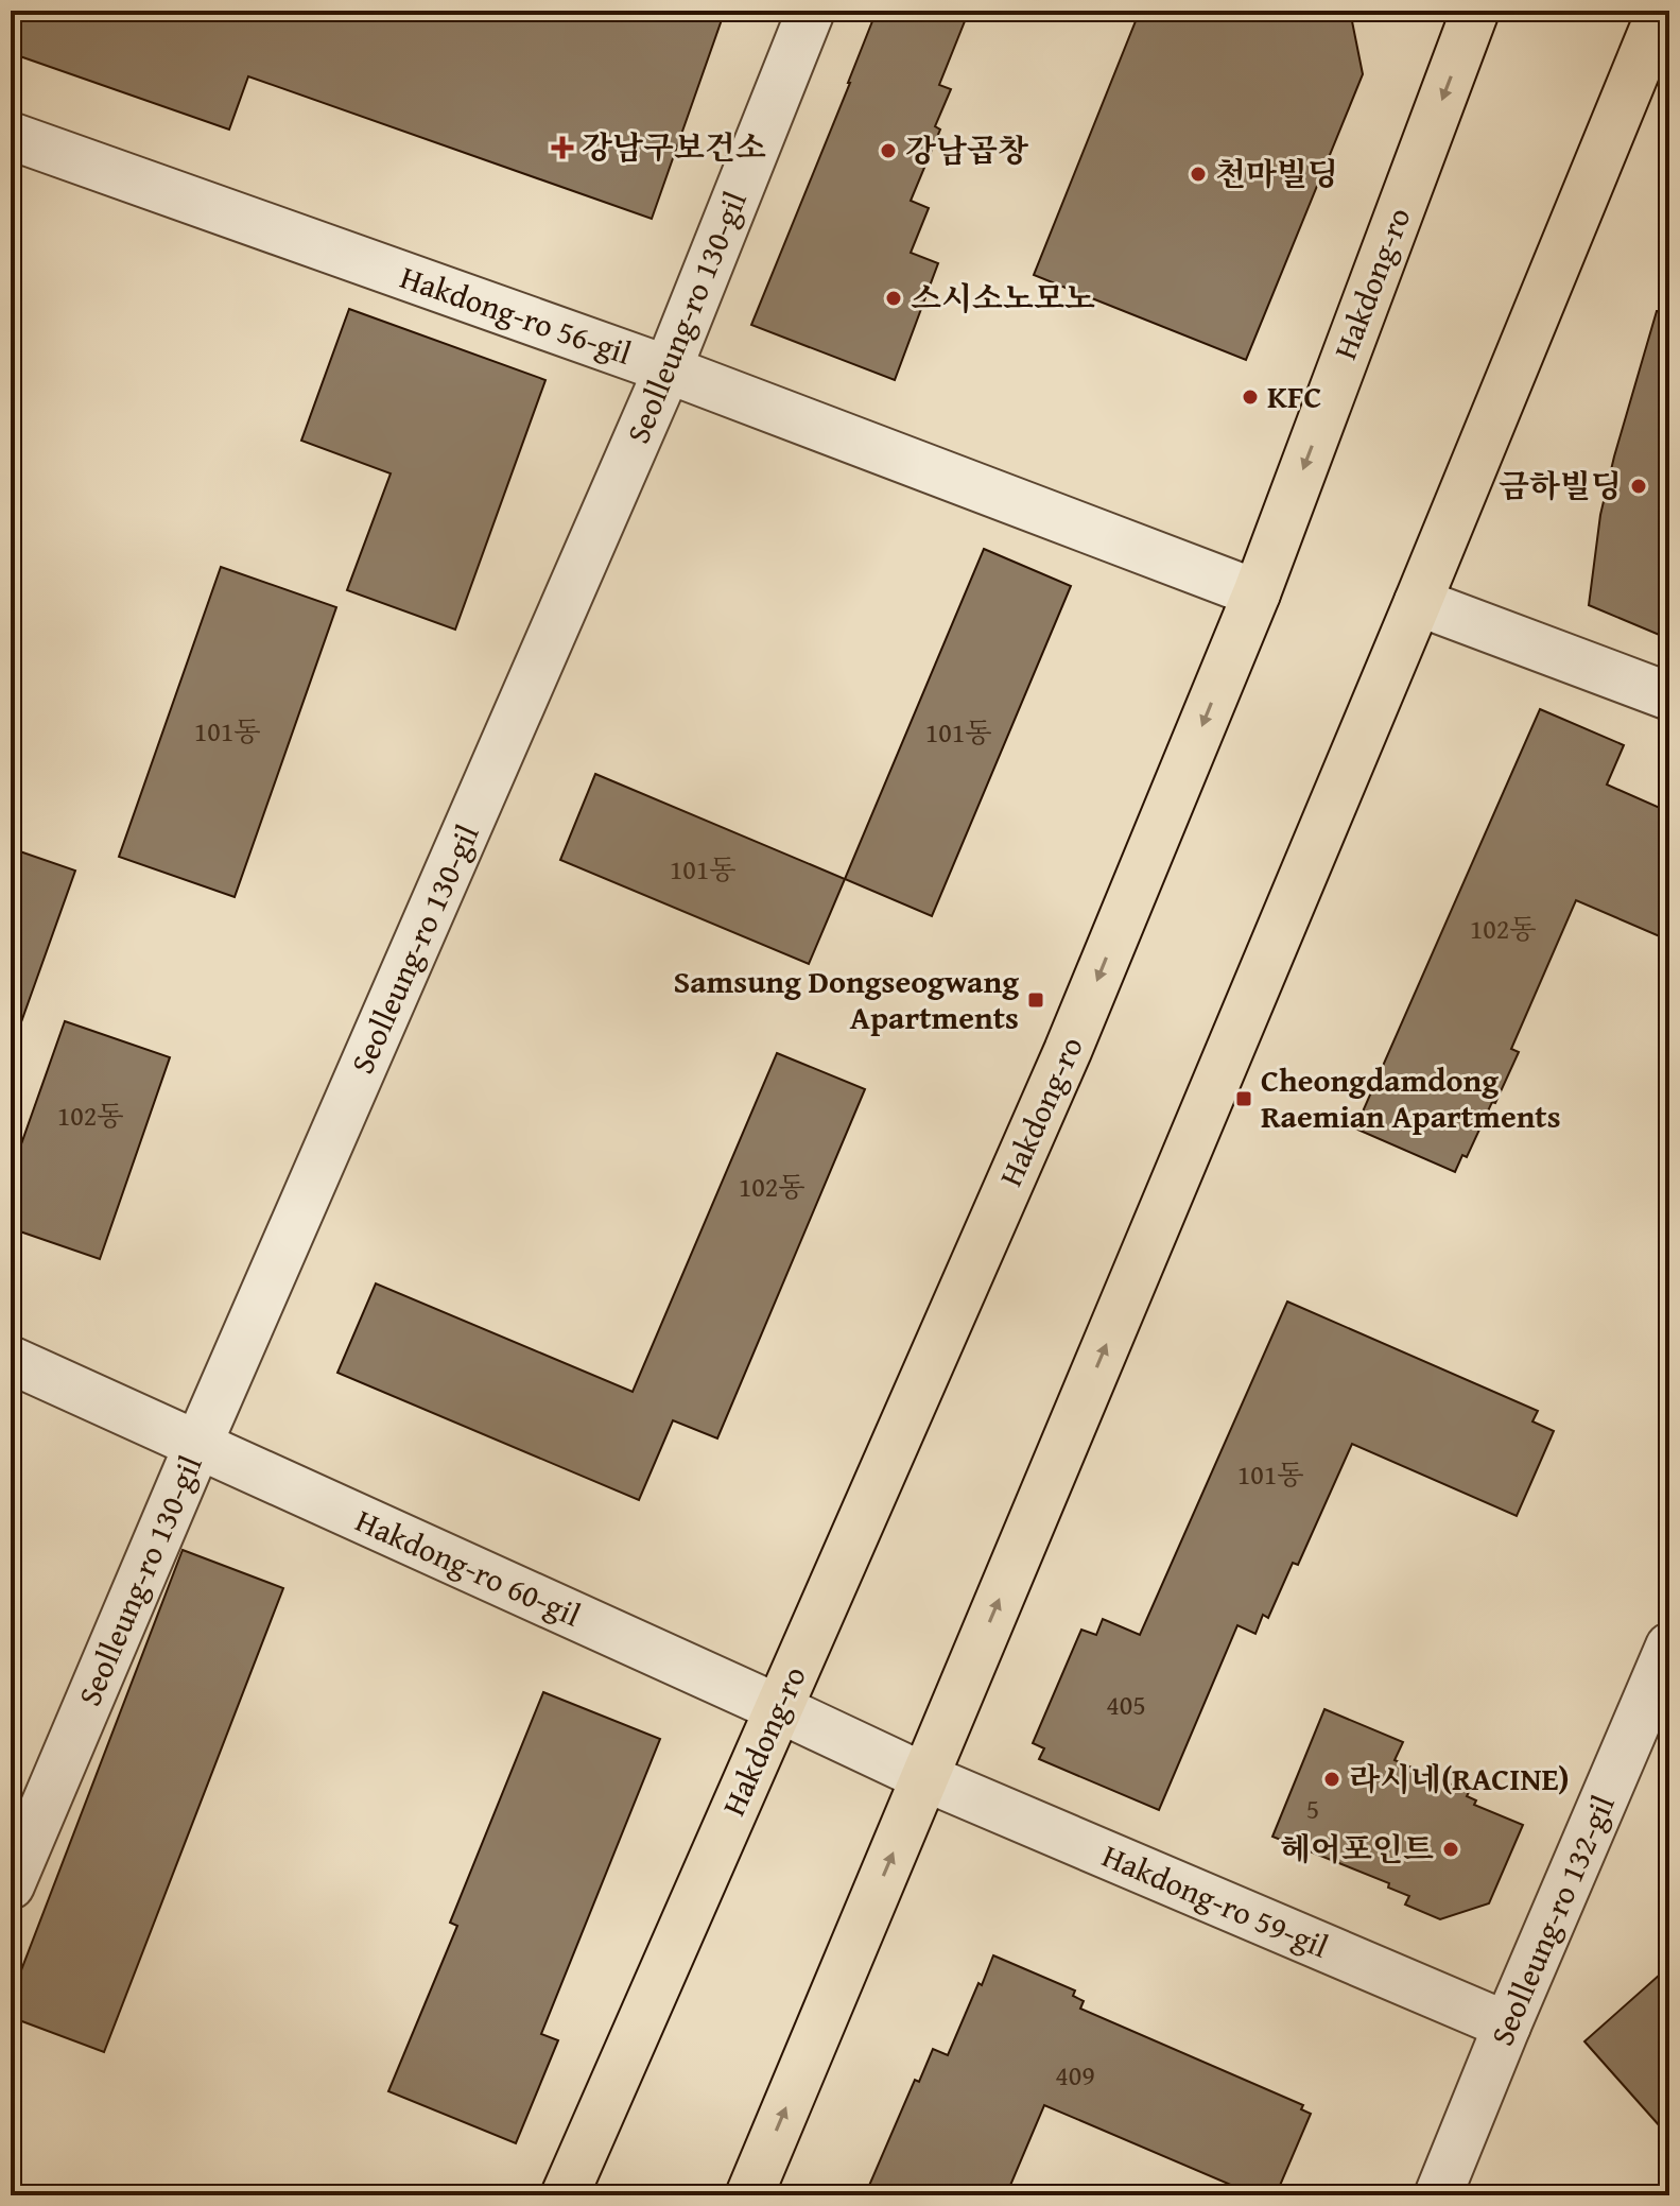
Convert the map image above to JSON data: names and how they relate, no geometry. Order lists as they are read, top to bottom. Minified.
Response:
{"streets":{"main road":["Hakdong-ro"],"street":["Hakdong-ro 56-gil","Seolleung-ro 130-gil","Hakdong-ro 60-gil","Hakdong-ro 59-gil","Seolleung-ro 132-gil"]},"crossings":[["Hakdong-ro","Hakdong-ro 56-gil"],["Hakdong-ro","Hakdong-ro 60-gil"],["Hakdong-ro 56-gil","Seolleung-ro 130-gil"],["Seolleung-ro 130-gil","Hakdong-ro 60-gil"],["Hakdong-ro 60-gil","Hakdong-ro 59-gil"],["Hakdong-ro 59-gil","Seolleung-ro 132-gil"]],"places":{"health":["강남구보건소"],"other":["강남곱창","천마빌딩","스시소노모노","KFC","금하빌딩","라시네(RACINE)","헤어포인트"],"transit":["Samsung Dongseogwang Apartments","Cheongdamdong Raemian Apartments"]},"house_numbers":["101동","101동","101동","102동","102동","102동","101동","405","5","409"]}
